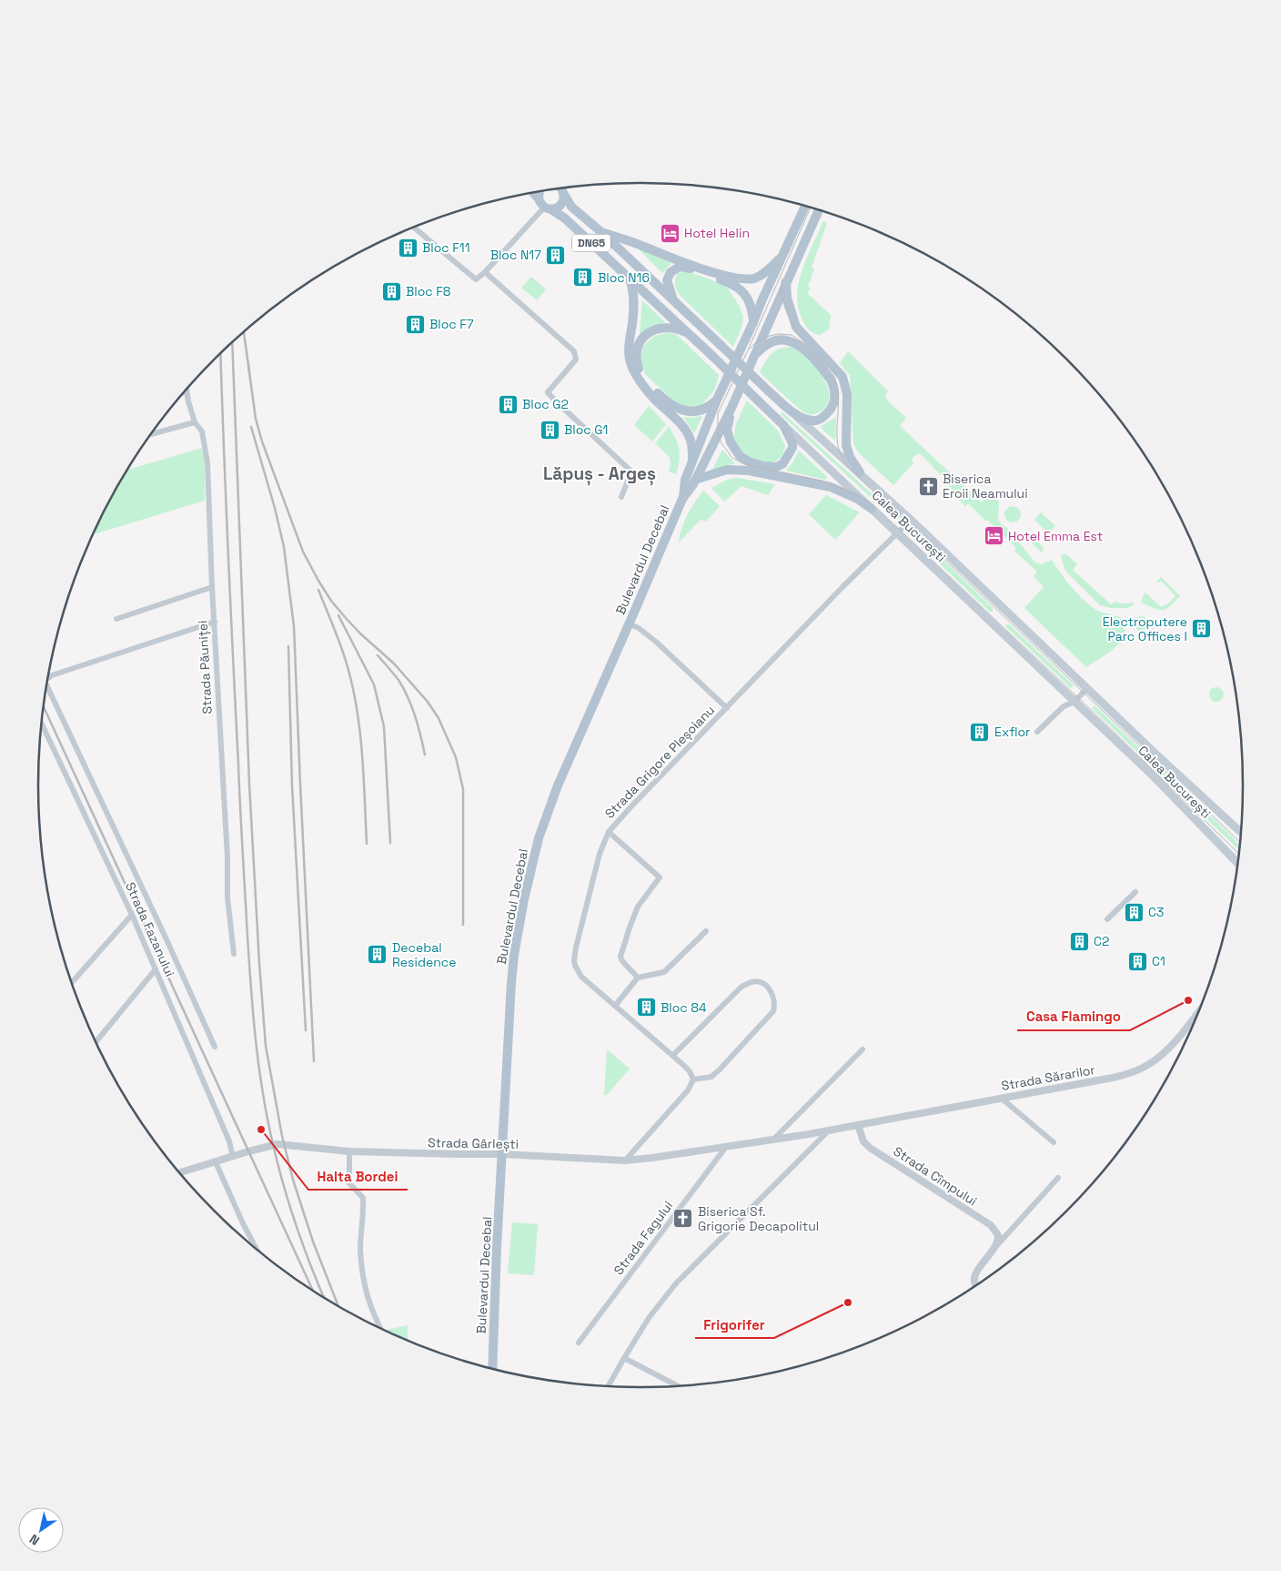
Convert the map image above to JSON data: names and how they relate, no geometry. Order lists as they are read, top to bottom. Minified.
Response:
{"streets":{"main road":["DN65","Calea București","Bulevardul Decebal"],"street":["Strada Păuniței","Strada Grigore Pleșoianu","Strada Fazanului","Strada Sărarilor","Strada Gârlești","Strada Cîmpului","Strada Fagului"]},"crossings":[["Calea București","Strada Grigore Pleșoianu"],["Bulevardul Decebal","Strada Gârlești"],["Strada Fazanului","Strada Gârlești"],["Strada Sărarilor","Strada Gârlești"],["Strada Sărarilor","Strada Cîmpului"],["Strada Gârlești","Strada Cîmpului"],["Strada Gârlești","Strada Fagului"]],"districts":["Lăpuș - Argeș"],"places":{"hotel":["Hotel Helin","Hotel Emma Est"],"building":["Bloc F11","Bloc N17","Bloc N16","Bloc F8","Bloc F7","Bloc G2","Bloc G1","Electroputere Parc Offices I","Exflor","C3","C2","Decebal Residence","C1","Bloc 84"],"church":["Biserica Eroii Neamului","Biserica Sf. Grigorie Decapolitul"],"other":["Casa Flamingo","Halta Bordei","Frigorifer"]},"north":"bottom left"}
